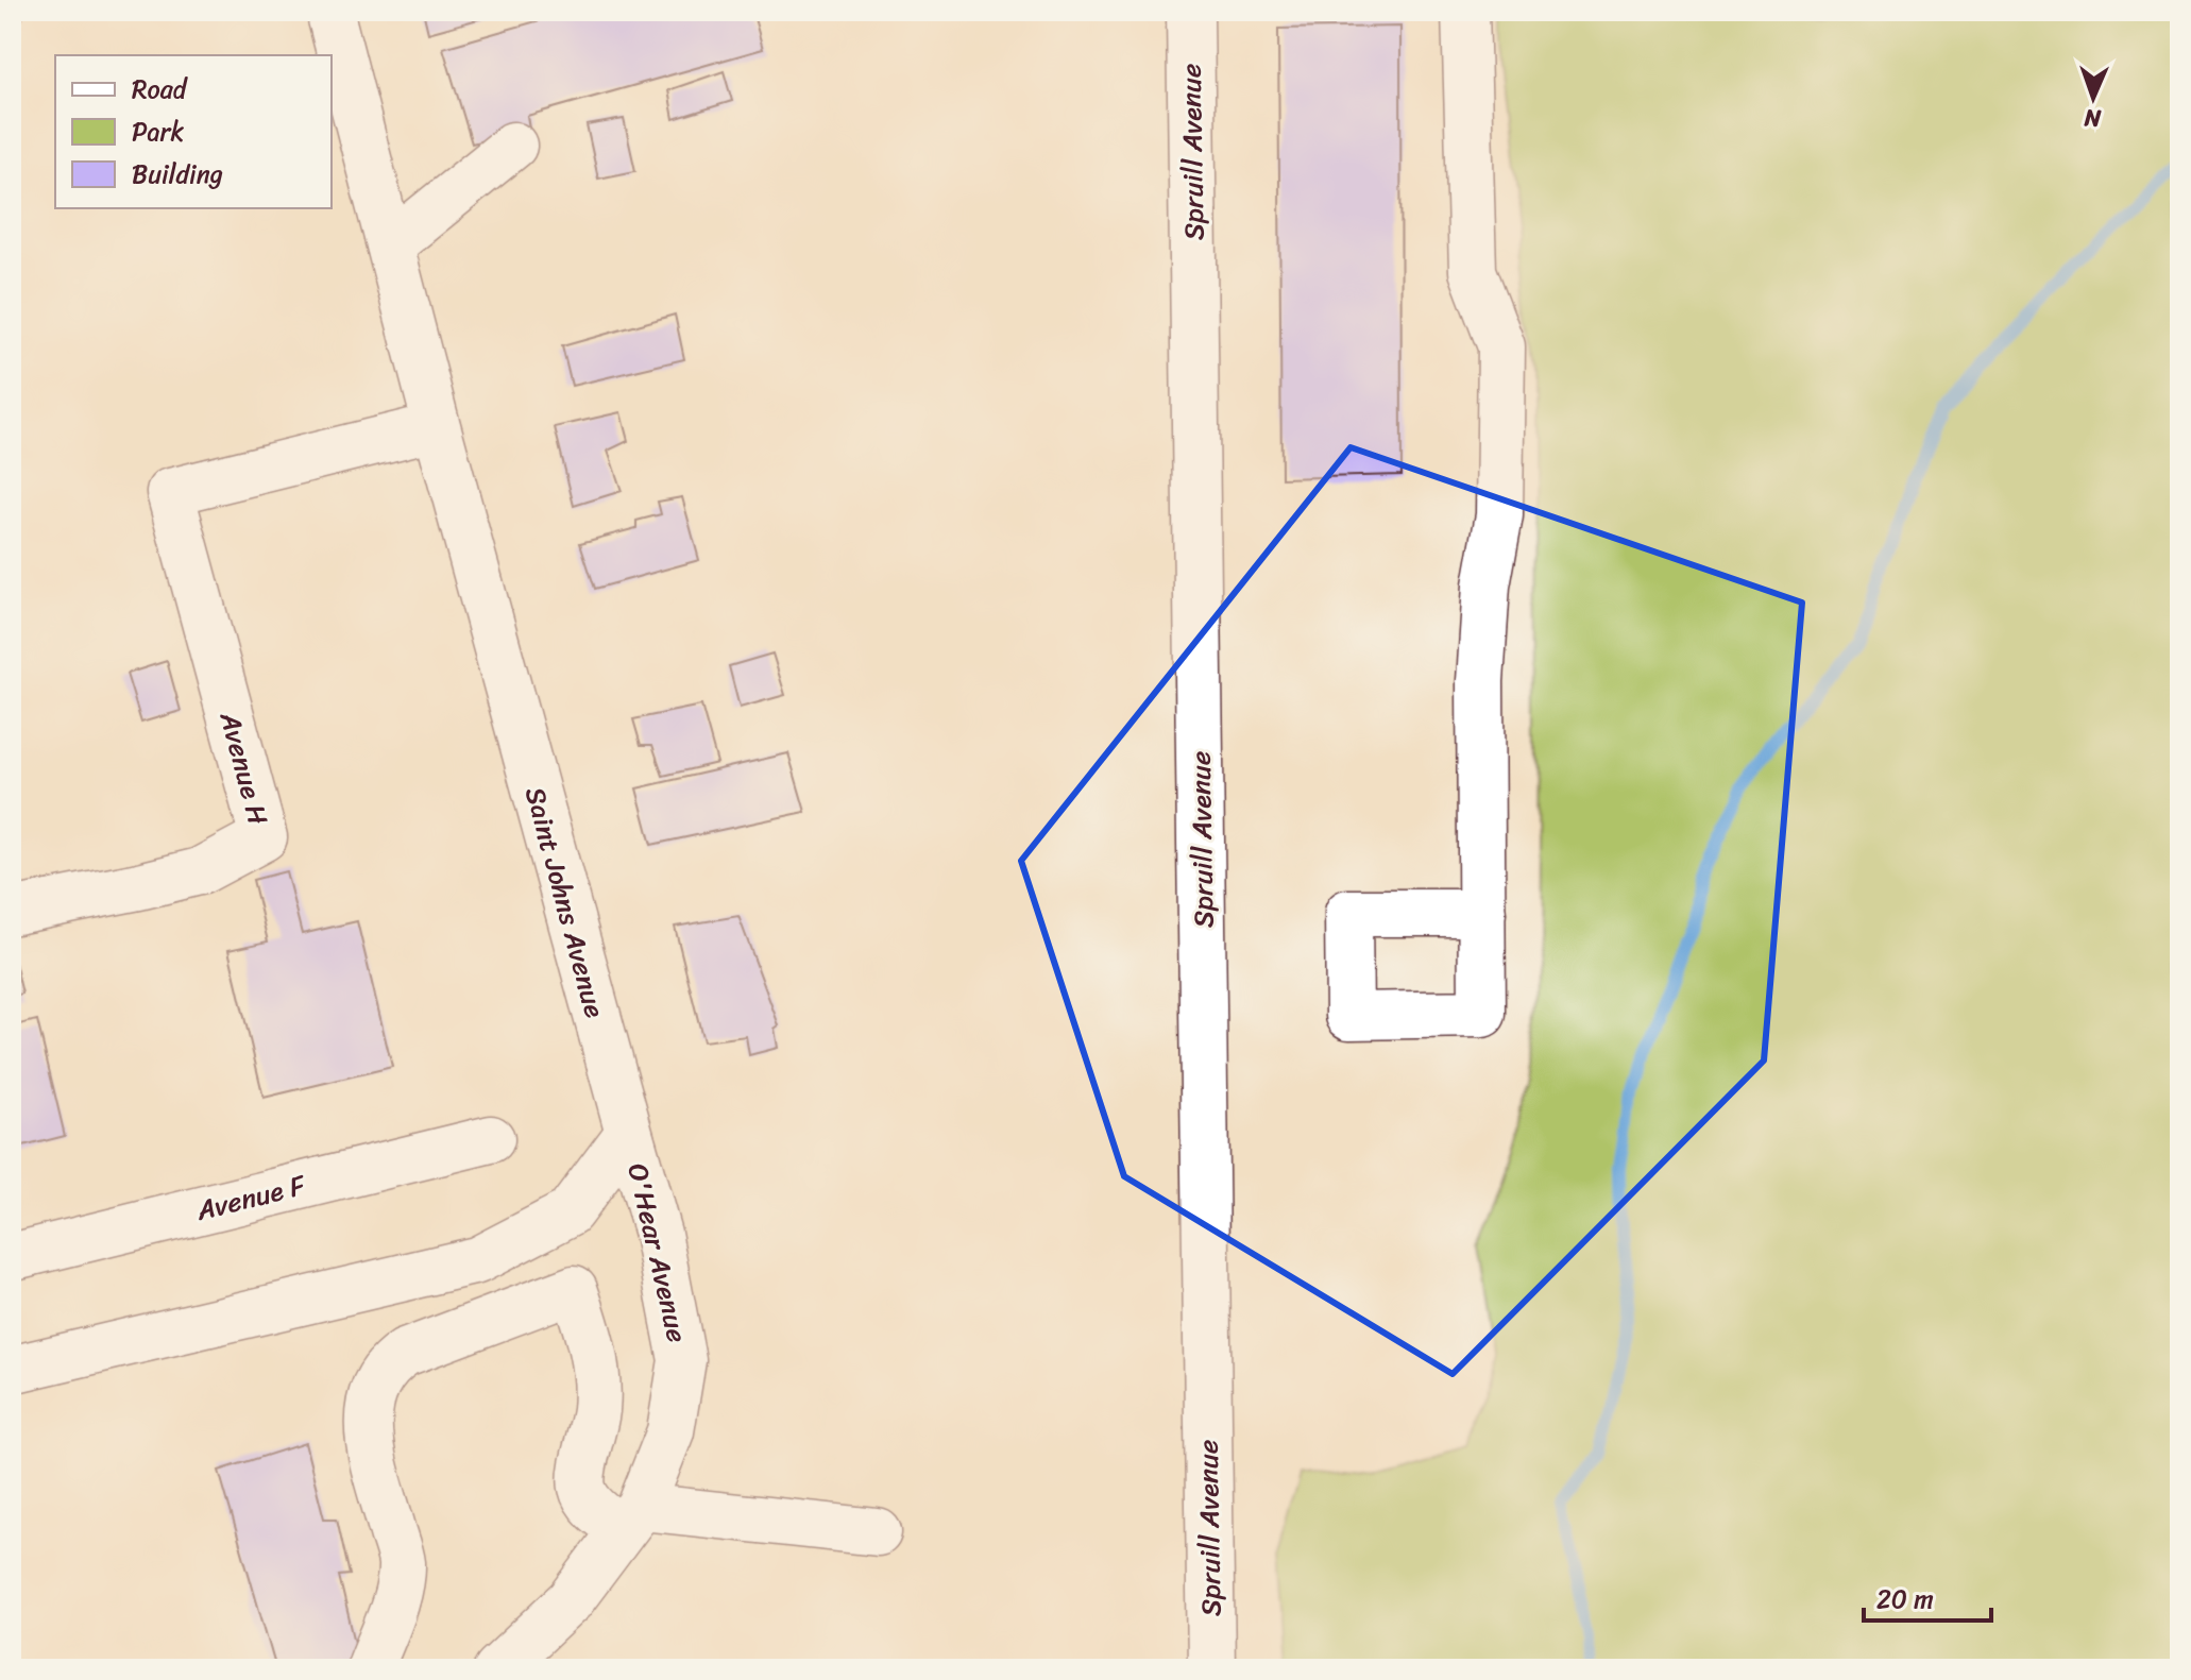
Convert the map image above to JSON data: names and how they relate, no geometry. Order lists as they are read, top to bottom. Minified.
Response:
{"streets":{"street":["Spruill Avenue","Avenue H","Saint Johns Avenue","Avenue F","O'Hear Avenue"]},"crossings":[["Avenue H","Saint Johns Avenue"],["Saint Johns Avenue","O'Hear Avenue"]],"legend":["Road","Park","Building"],"scale_bar":"20 m","north":"bottom"}
